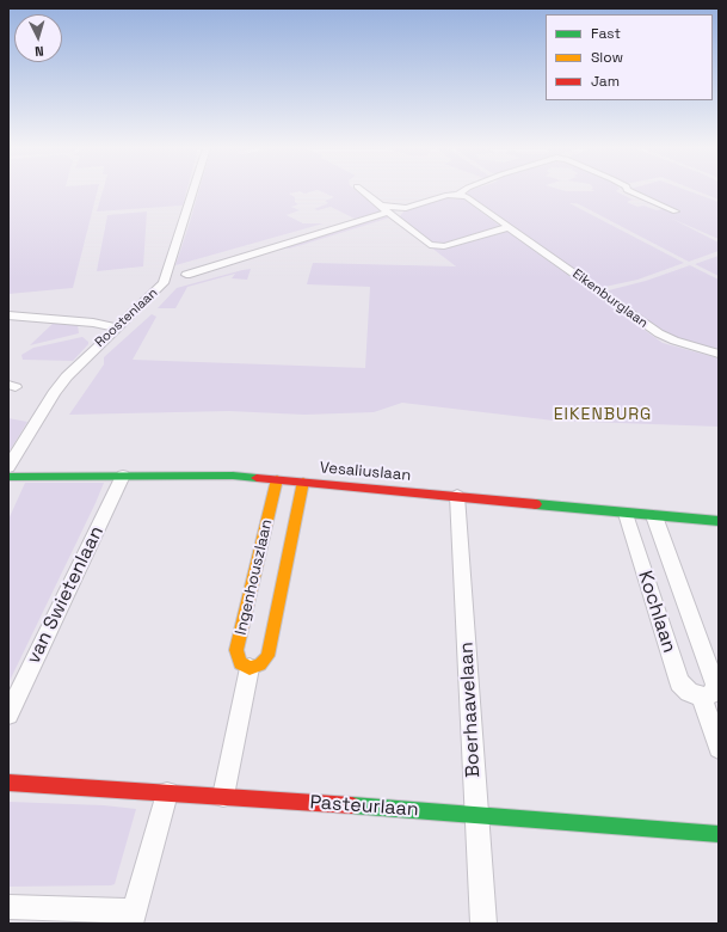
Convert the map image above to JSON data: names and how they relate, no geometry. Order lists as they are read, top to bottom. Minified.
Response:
{"streets":{"street":["Eikenburglaan","Roostenlaan","Vesaliuslaan","Ingenhouszlaan","van Swietenlaan","Kochlaan","Boerhaavelaan","Pasteurlaan"]},"crossings":[["Vesaliuslaan","Ingenhouszlaan"],["Vesaliuslaan","van Swietenlaan"],["Vesaliuslaan","Kochlaan"],["Vesaliuslaan","Boerhaavelaan"],["Boerhaavelaan","Pasteurlaan"]],"districts":["EIKENBURG"],"legend":["Fast","Slow","Jam"],"north":"bottom"}
